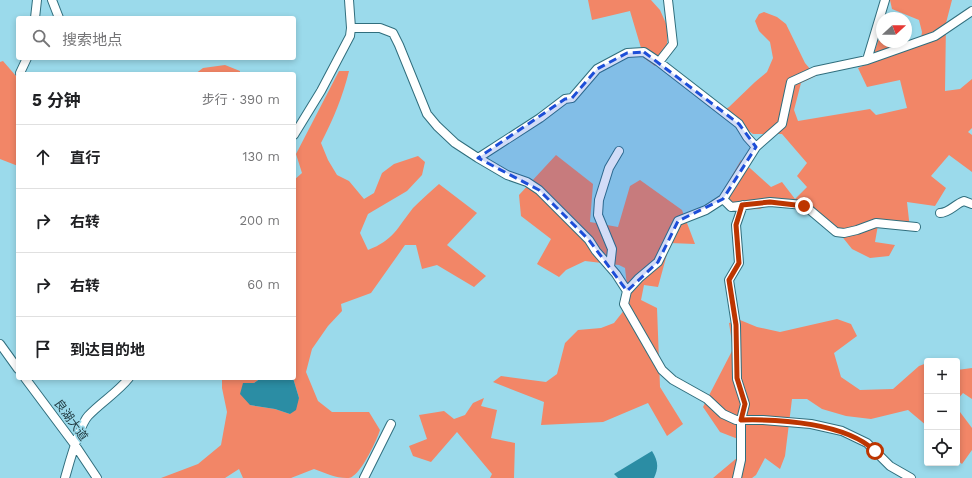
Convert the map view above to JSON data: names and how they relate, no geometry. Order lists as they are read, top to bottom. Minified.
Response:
{"streets":{"street":["良湖大道"]},"north":"right","page":{"search":"搜索地点","heading":["5 分钟","步行 · 390 m"],"list":[["直行","130 m"],["右转","200 m"],["右转","60 m"],"到达目的地"],"map_buttons":["+","−"]}}
